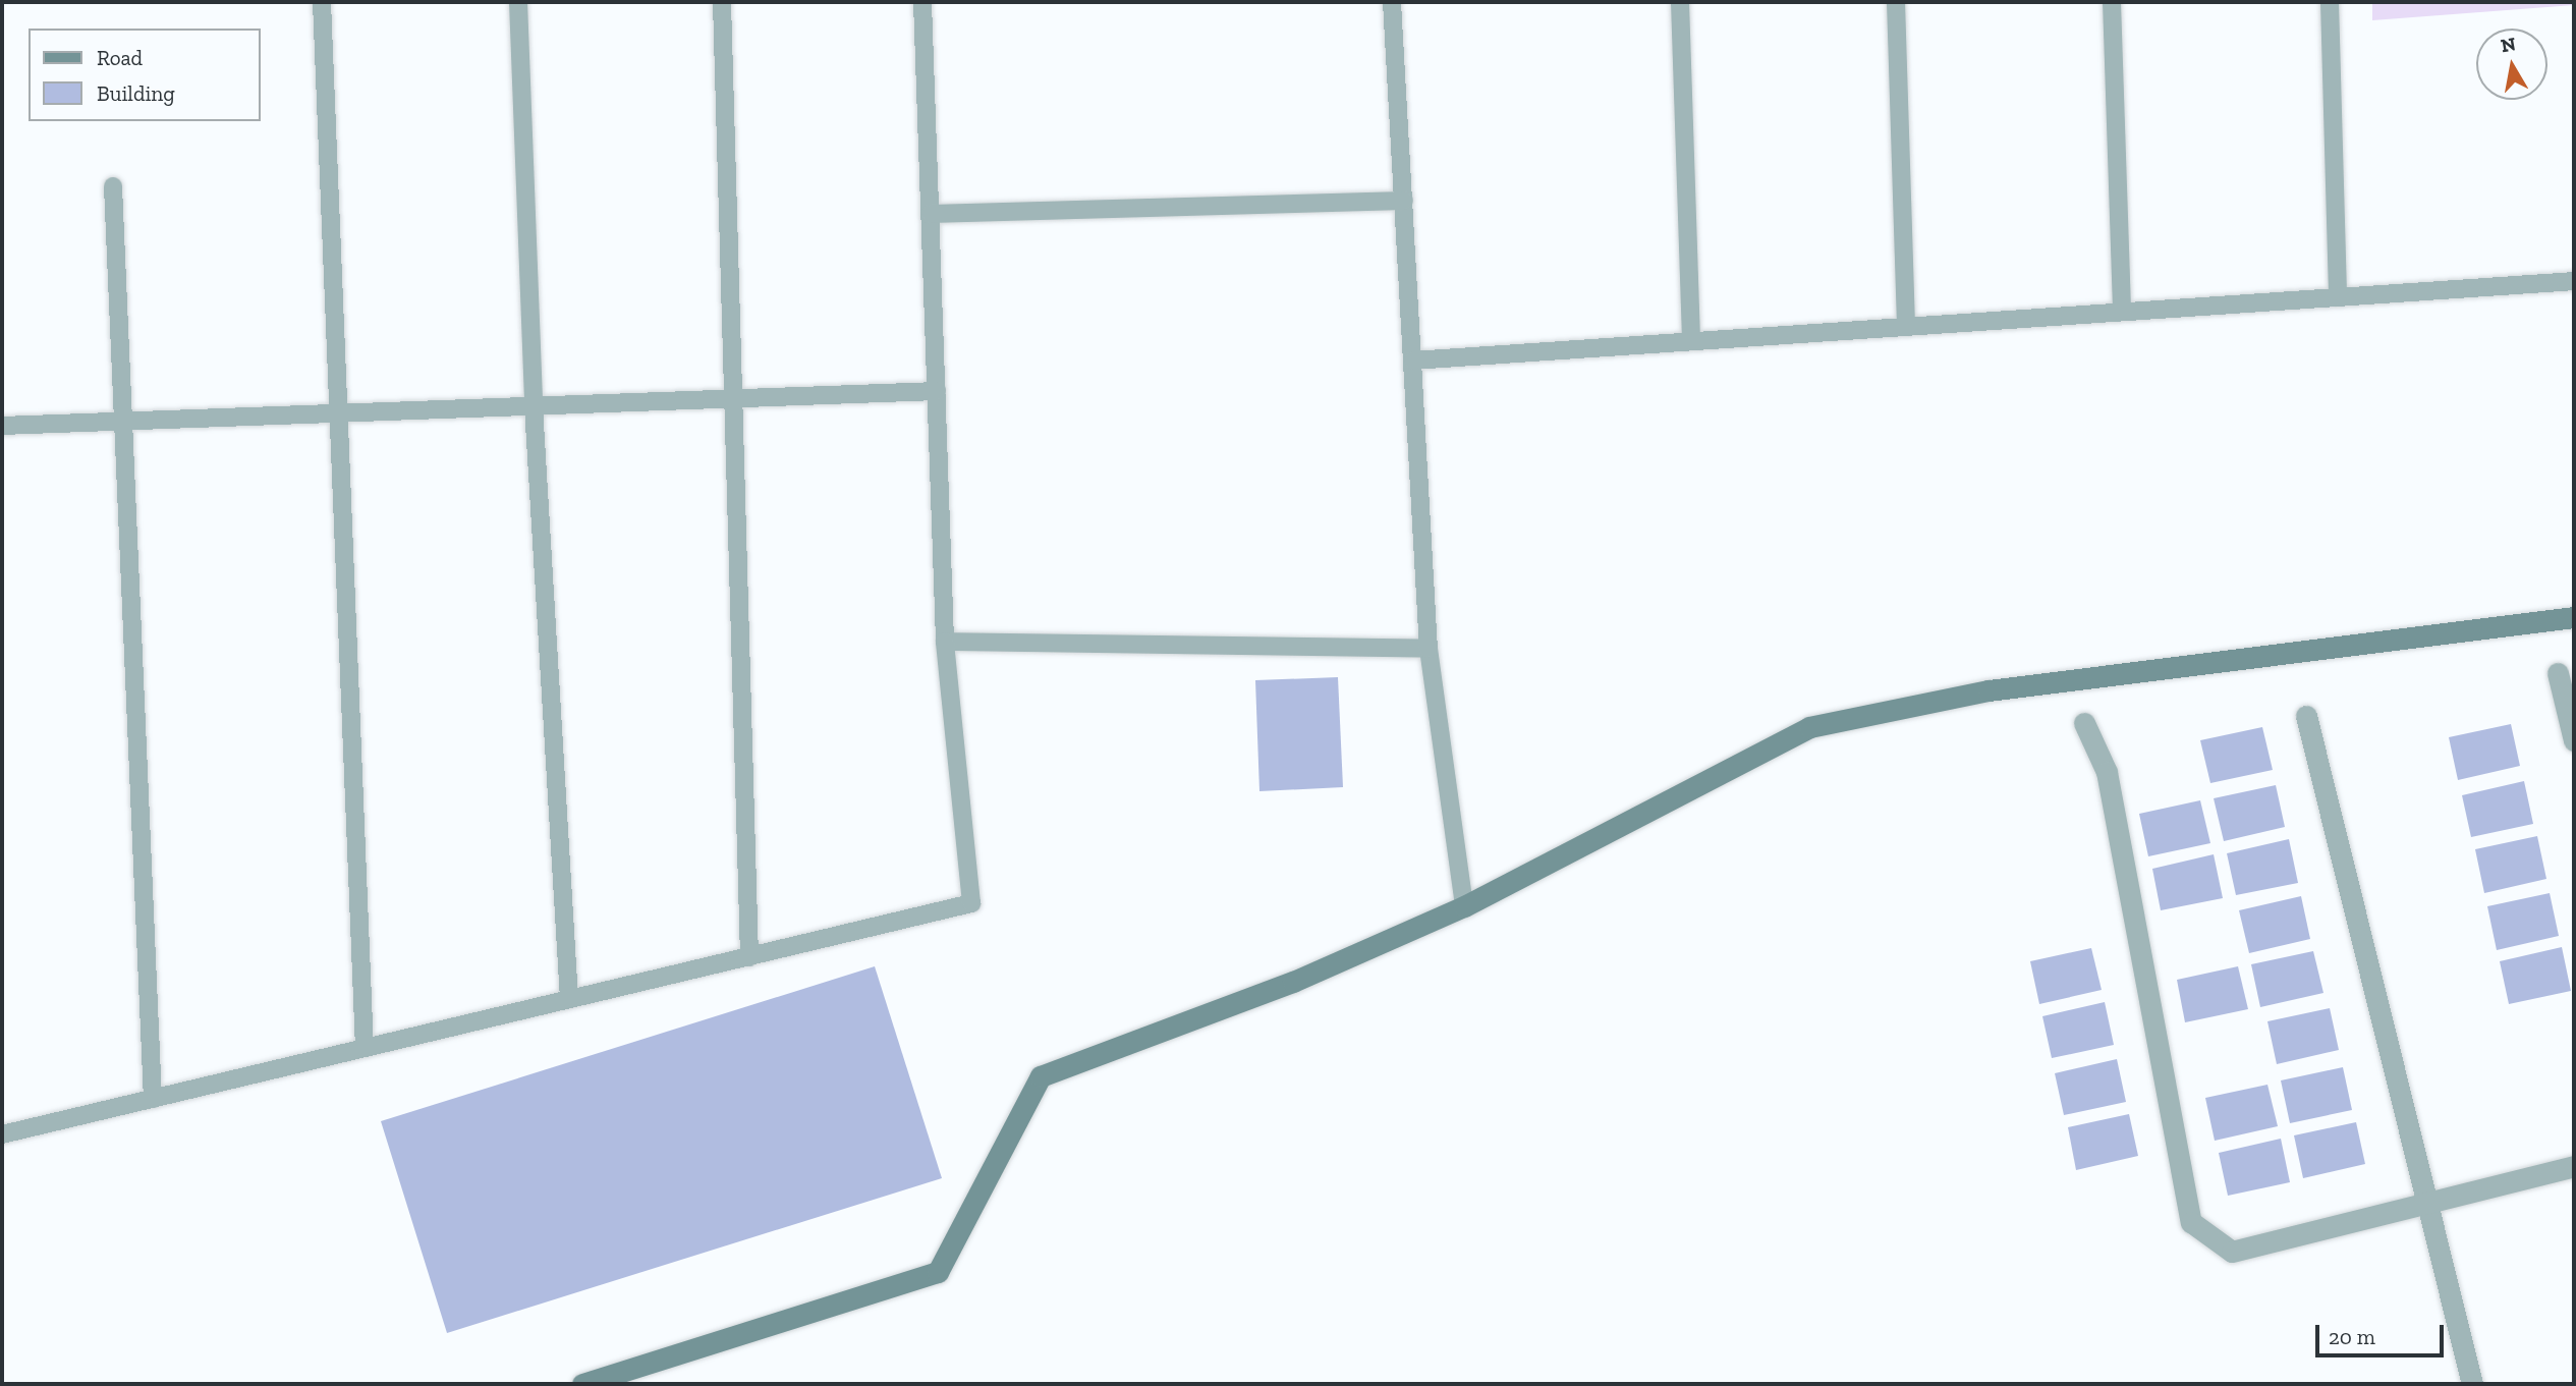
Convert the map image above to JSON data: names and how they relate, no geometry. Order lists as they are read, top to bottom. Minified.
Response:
{"legend":["Road","Building"],"scale_bar":"20 m","north":"top"}
